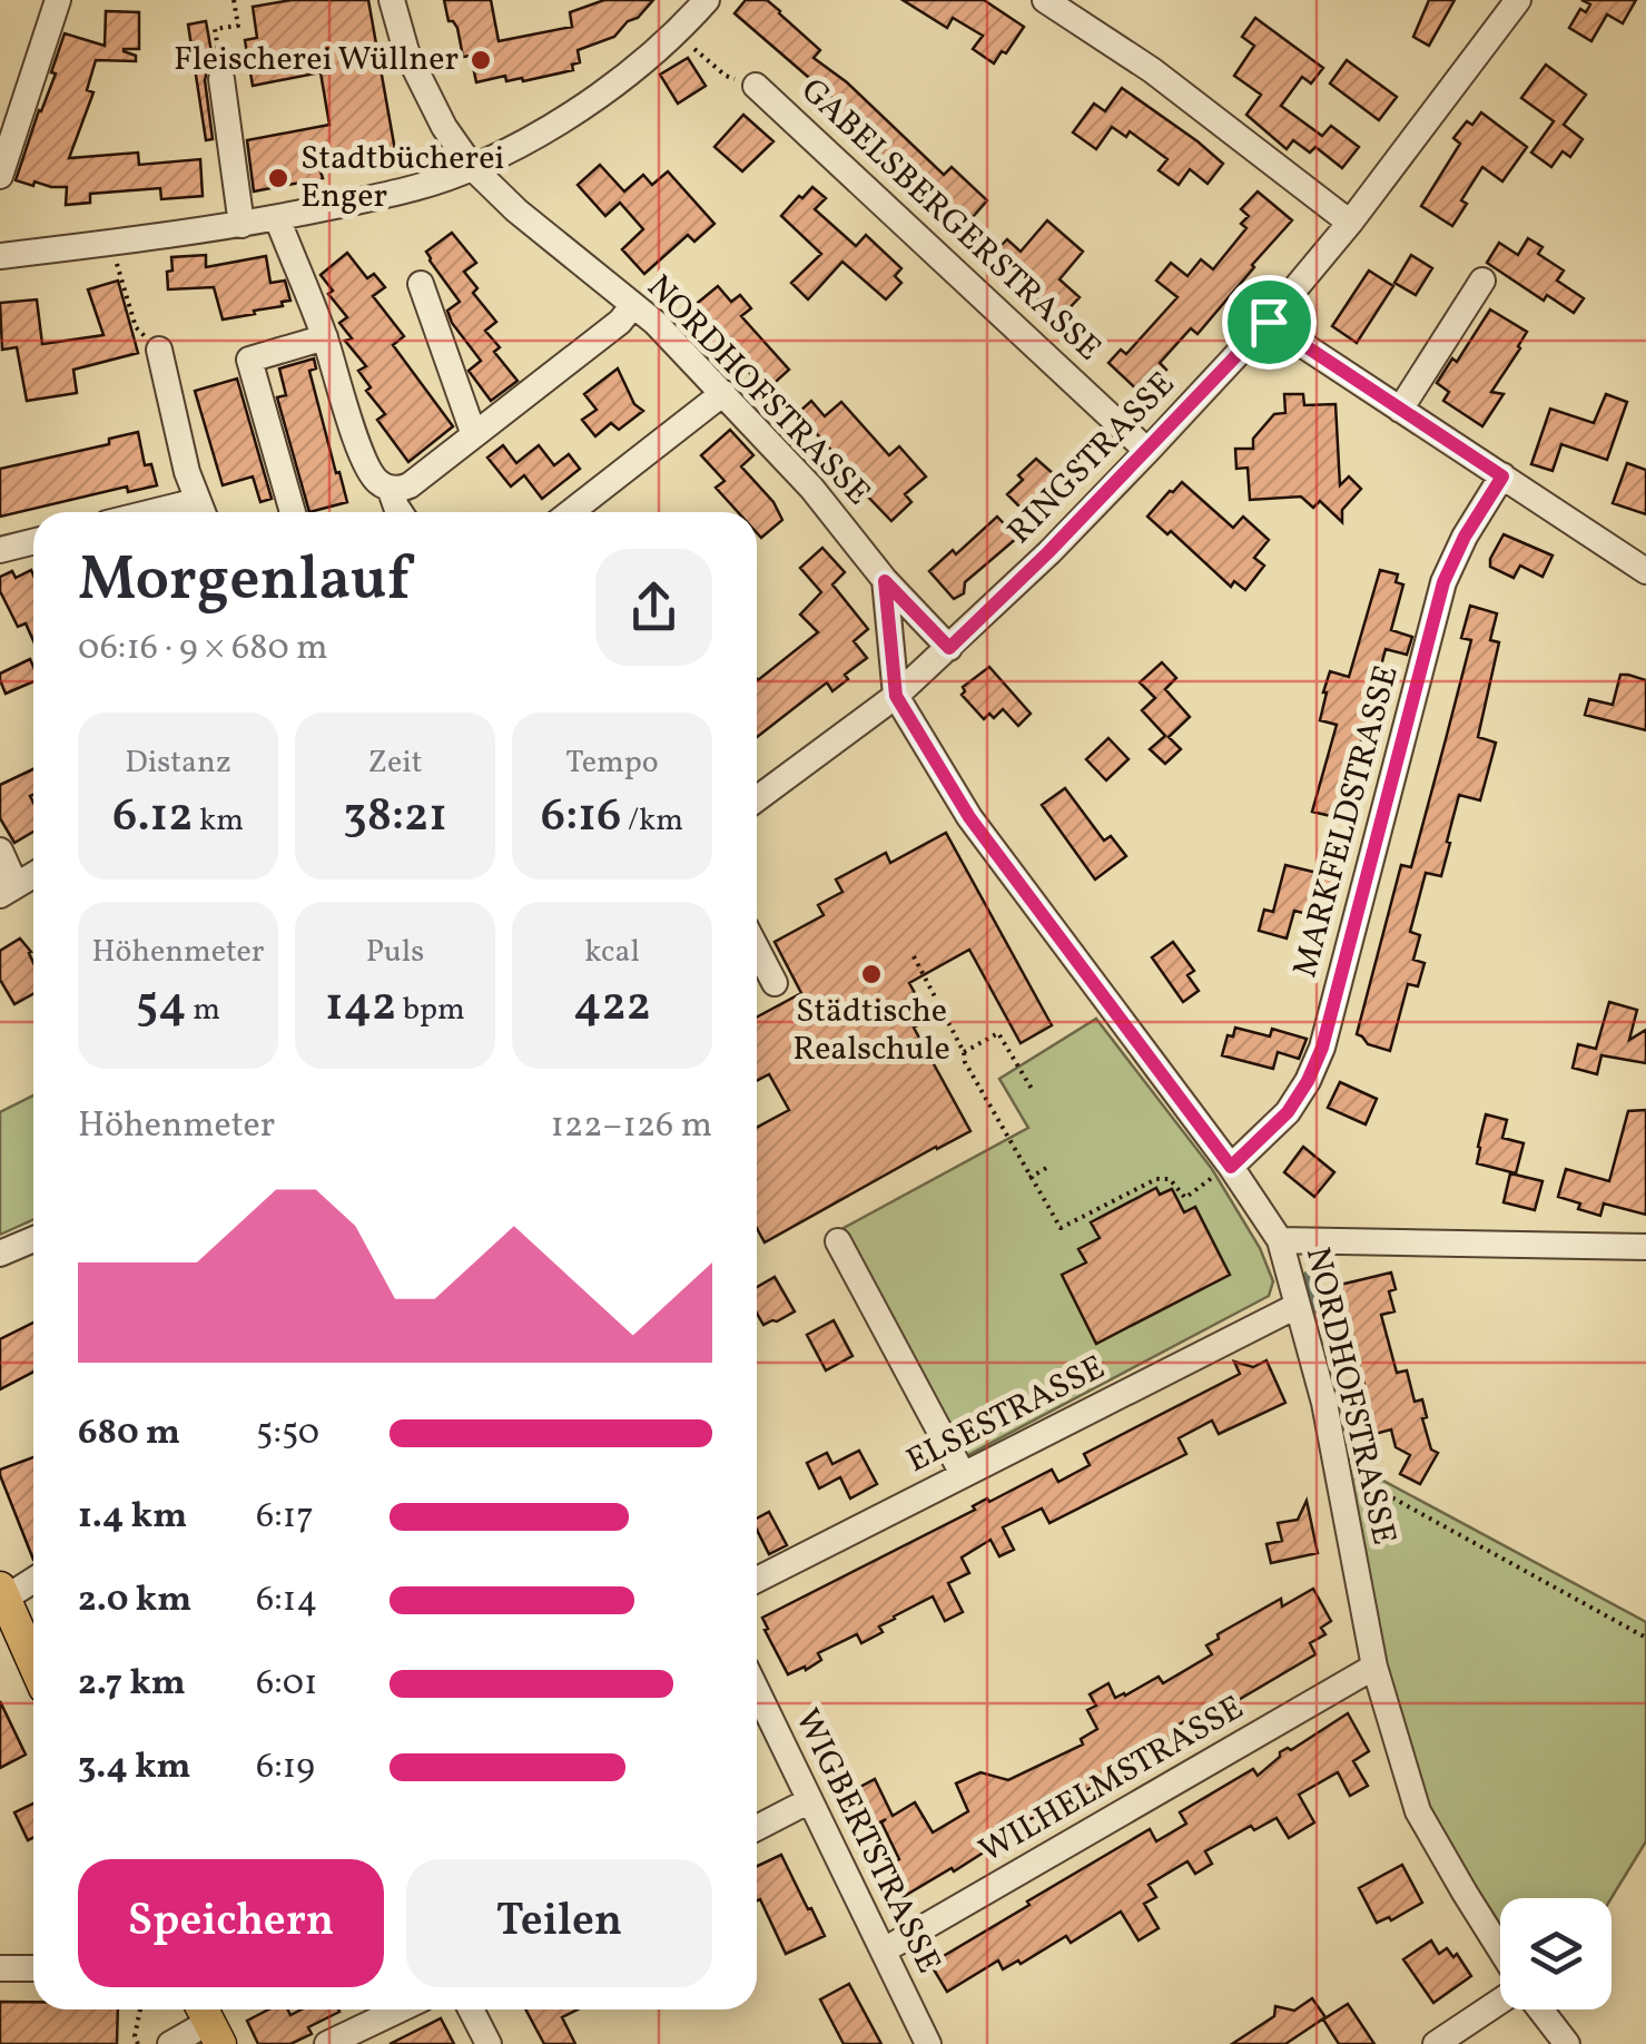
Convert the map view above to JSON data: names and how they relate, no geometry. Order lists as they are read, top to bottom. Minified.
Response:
{"streets":{"street":["GABELSBERGERSTRASSE","NORDHOFSTRASSE","RINGSTRASSE","MARKFELDSTRASSE","ELSESTRASSE","WILHELMSTRASSE","WIGBERTSTRASSE"]},"crossings":[["GABELSBERGERSTRASSE","RINGSTRASSE"],["NORDHOFSTRASSE","RINGSTRASSE"],["NORDHOFSTRASSE","MARKFELDSTRASSE"],["NORDHOFSTRASSE","ELSESTRASSE"],["NORDHOFSTRASSE","WILHELMSTRASSE"],["WILHELMSTRASSE","WIGBERTSTRASSE"]],"places":["Fleischerei Wüllner","Stadtbücherei Enger","Städtische Realschule"],"page":{"heading":["Morgenlauf","06:16 · 9 × 680 m"],"stats":[["Distanz","6.12 km"],["Zeit","38:21"],["Tempo","6:16 /km"],["Höhenmeter","54 m"],["Puls","142 bpm"],["kcal","422"]],"chart":["Höhenmeter","122–126 m"],"list":[{"name":"680 m","note":"5:50"},{"name":"1.4 km","note":"6:17"},{"name":"2.0 km","note":"6:14"},{"name":"2.7 km","note":"6:01"},{"name":"3.4 km","note":"6:19"}],"buttons":["Speichern","Teilen"]}}
